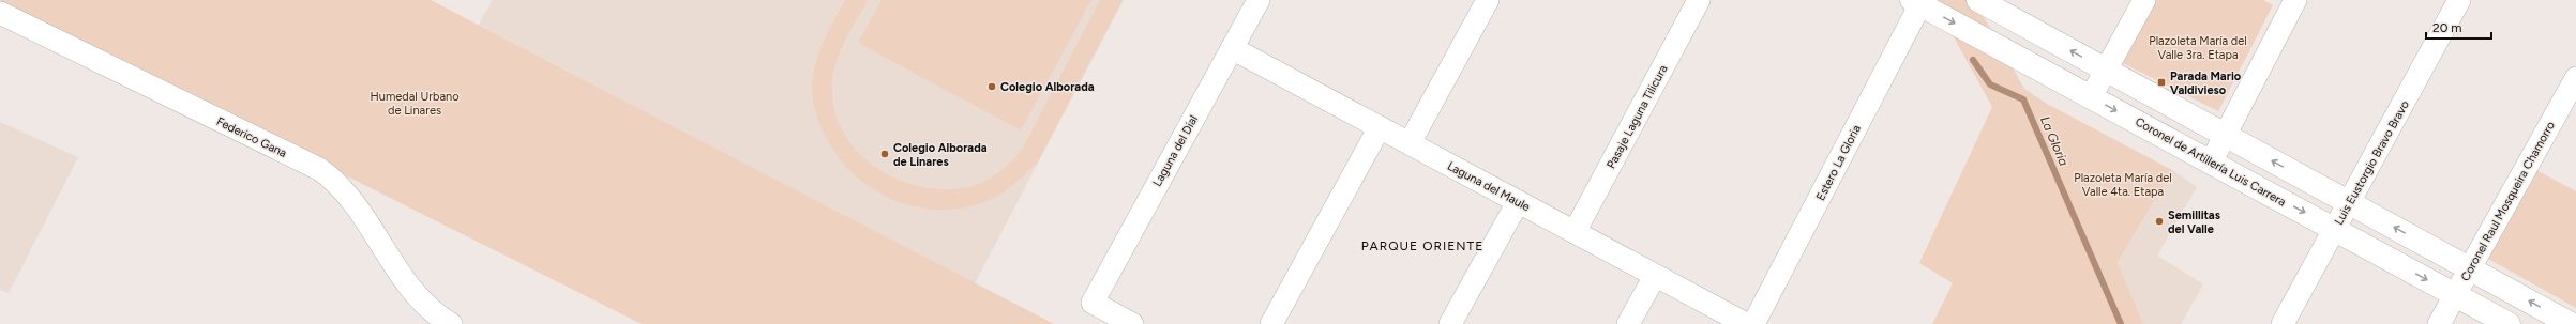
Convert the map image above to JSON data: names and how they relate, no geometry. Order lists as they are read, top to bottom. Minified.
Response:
{"streets":{"street":["Pasaje Laguna Tilicura","Federico Gana","Laguna del Dial","Coronel de Artillería Luis Carrera","Estero La Gloria","Luis Eustorgio Bravo Bravo","Laguna del Maule","Coronel Raul Mosqueira Chamorro"]},"crossings":[["Pasaje Laguna Tilicura","Laguna del Maule"],["Laguna del Dial","Laguna del Maule"],["Coronel de Artillería Luis Carrera","Estero La Gloria"],["Coronel de Artillería Luis Carrera","Luis Eustorgio Bravo Bravo"],["Coronel de Artillería Luis Carrera","Coronel Raul Mosqueira Chamorro"]],"districts":["PARQUE ORIENTE"],"water":["La Gloria"],"parks":["Plazoleta María del Valle 3ra. Etapa","Humedal Urbano de Linares","Plazoleta María del Valle 4ta. Etapa"],"places":{"transit":["Parada Mario Valdivieso"],"other":["Colegio Alborada","Colegio Alborada de Linares","Semillitas del Valle"]},"scale_bar":"20 m"}
